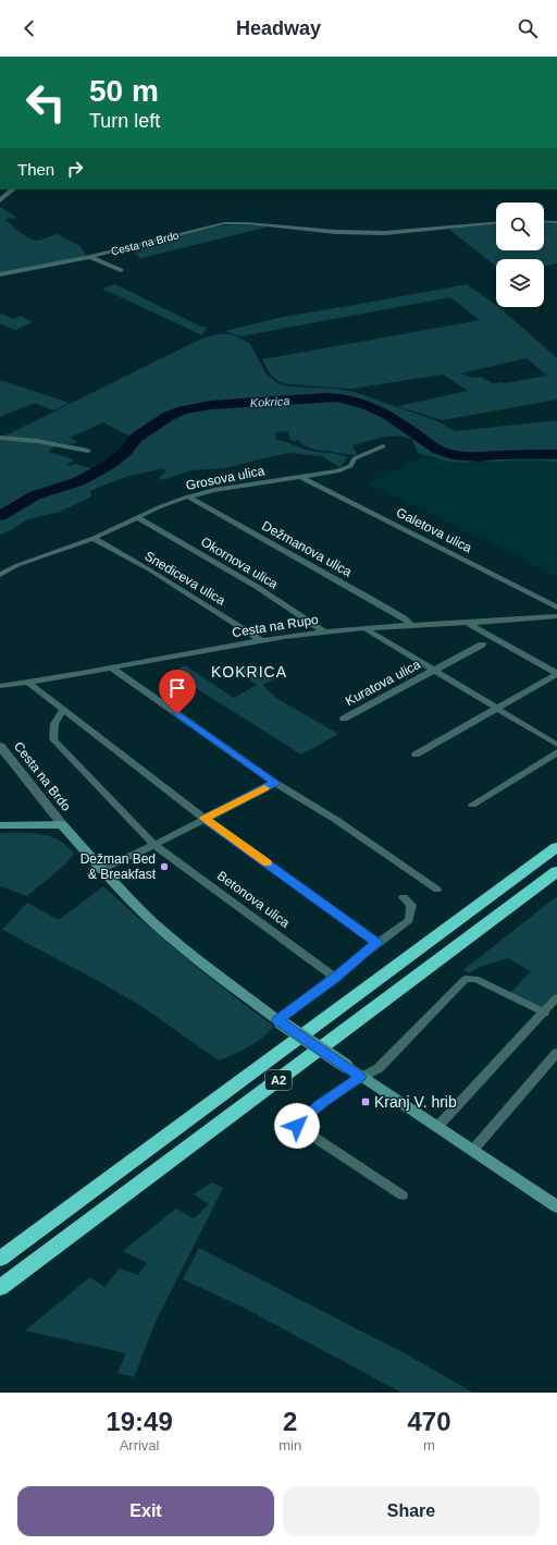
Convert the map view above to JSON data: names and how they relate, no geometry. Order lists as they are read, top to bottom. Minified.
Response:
{"streets":{"highway":["A2"],"street":["Cesta na Brdo","Grosova ulica","Galetova ulica","Dežmanova ulica","Okornova ulica","Snediceva ulica","Cesta na Rupo","Kuratova ulica","Betonova ulica"]},"crossings":[["Grosova ulica","Galetova ulica"],["Grosova ulica","Dežmanova ulica"],["Grosova ulica","Okornova ulica"],["Grosova ulica","Snediceva ulica"],["Dežmanova ulica","Cesta na Rupo"],["Okornova ulica","Cesta na Rupo"],["Snediceva ulica","Cesta na Rupo"],["Cesta na Rupo","Kuratova ulica"]],"districts":["KOKRICA"],"water":["Kokrica"],"places":{"other":["Dežman Bed & Breakfast"],"transit":["Kranj V. hrib"]},"page":{"header":"Headway","turn":["50 m","Turn left"],"then":"Then","eta":["19:49","Arrival","2","min","470","m"],"buttons":["Exit","Share"]}}
